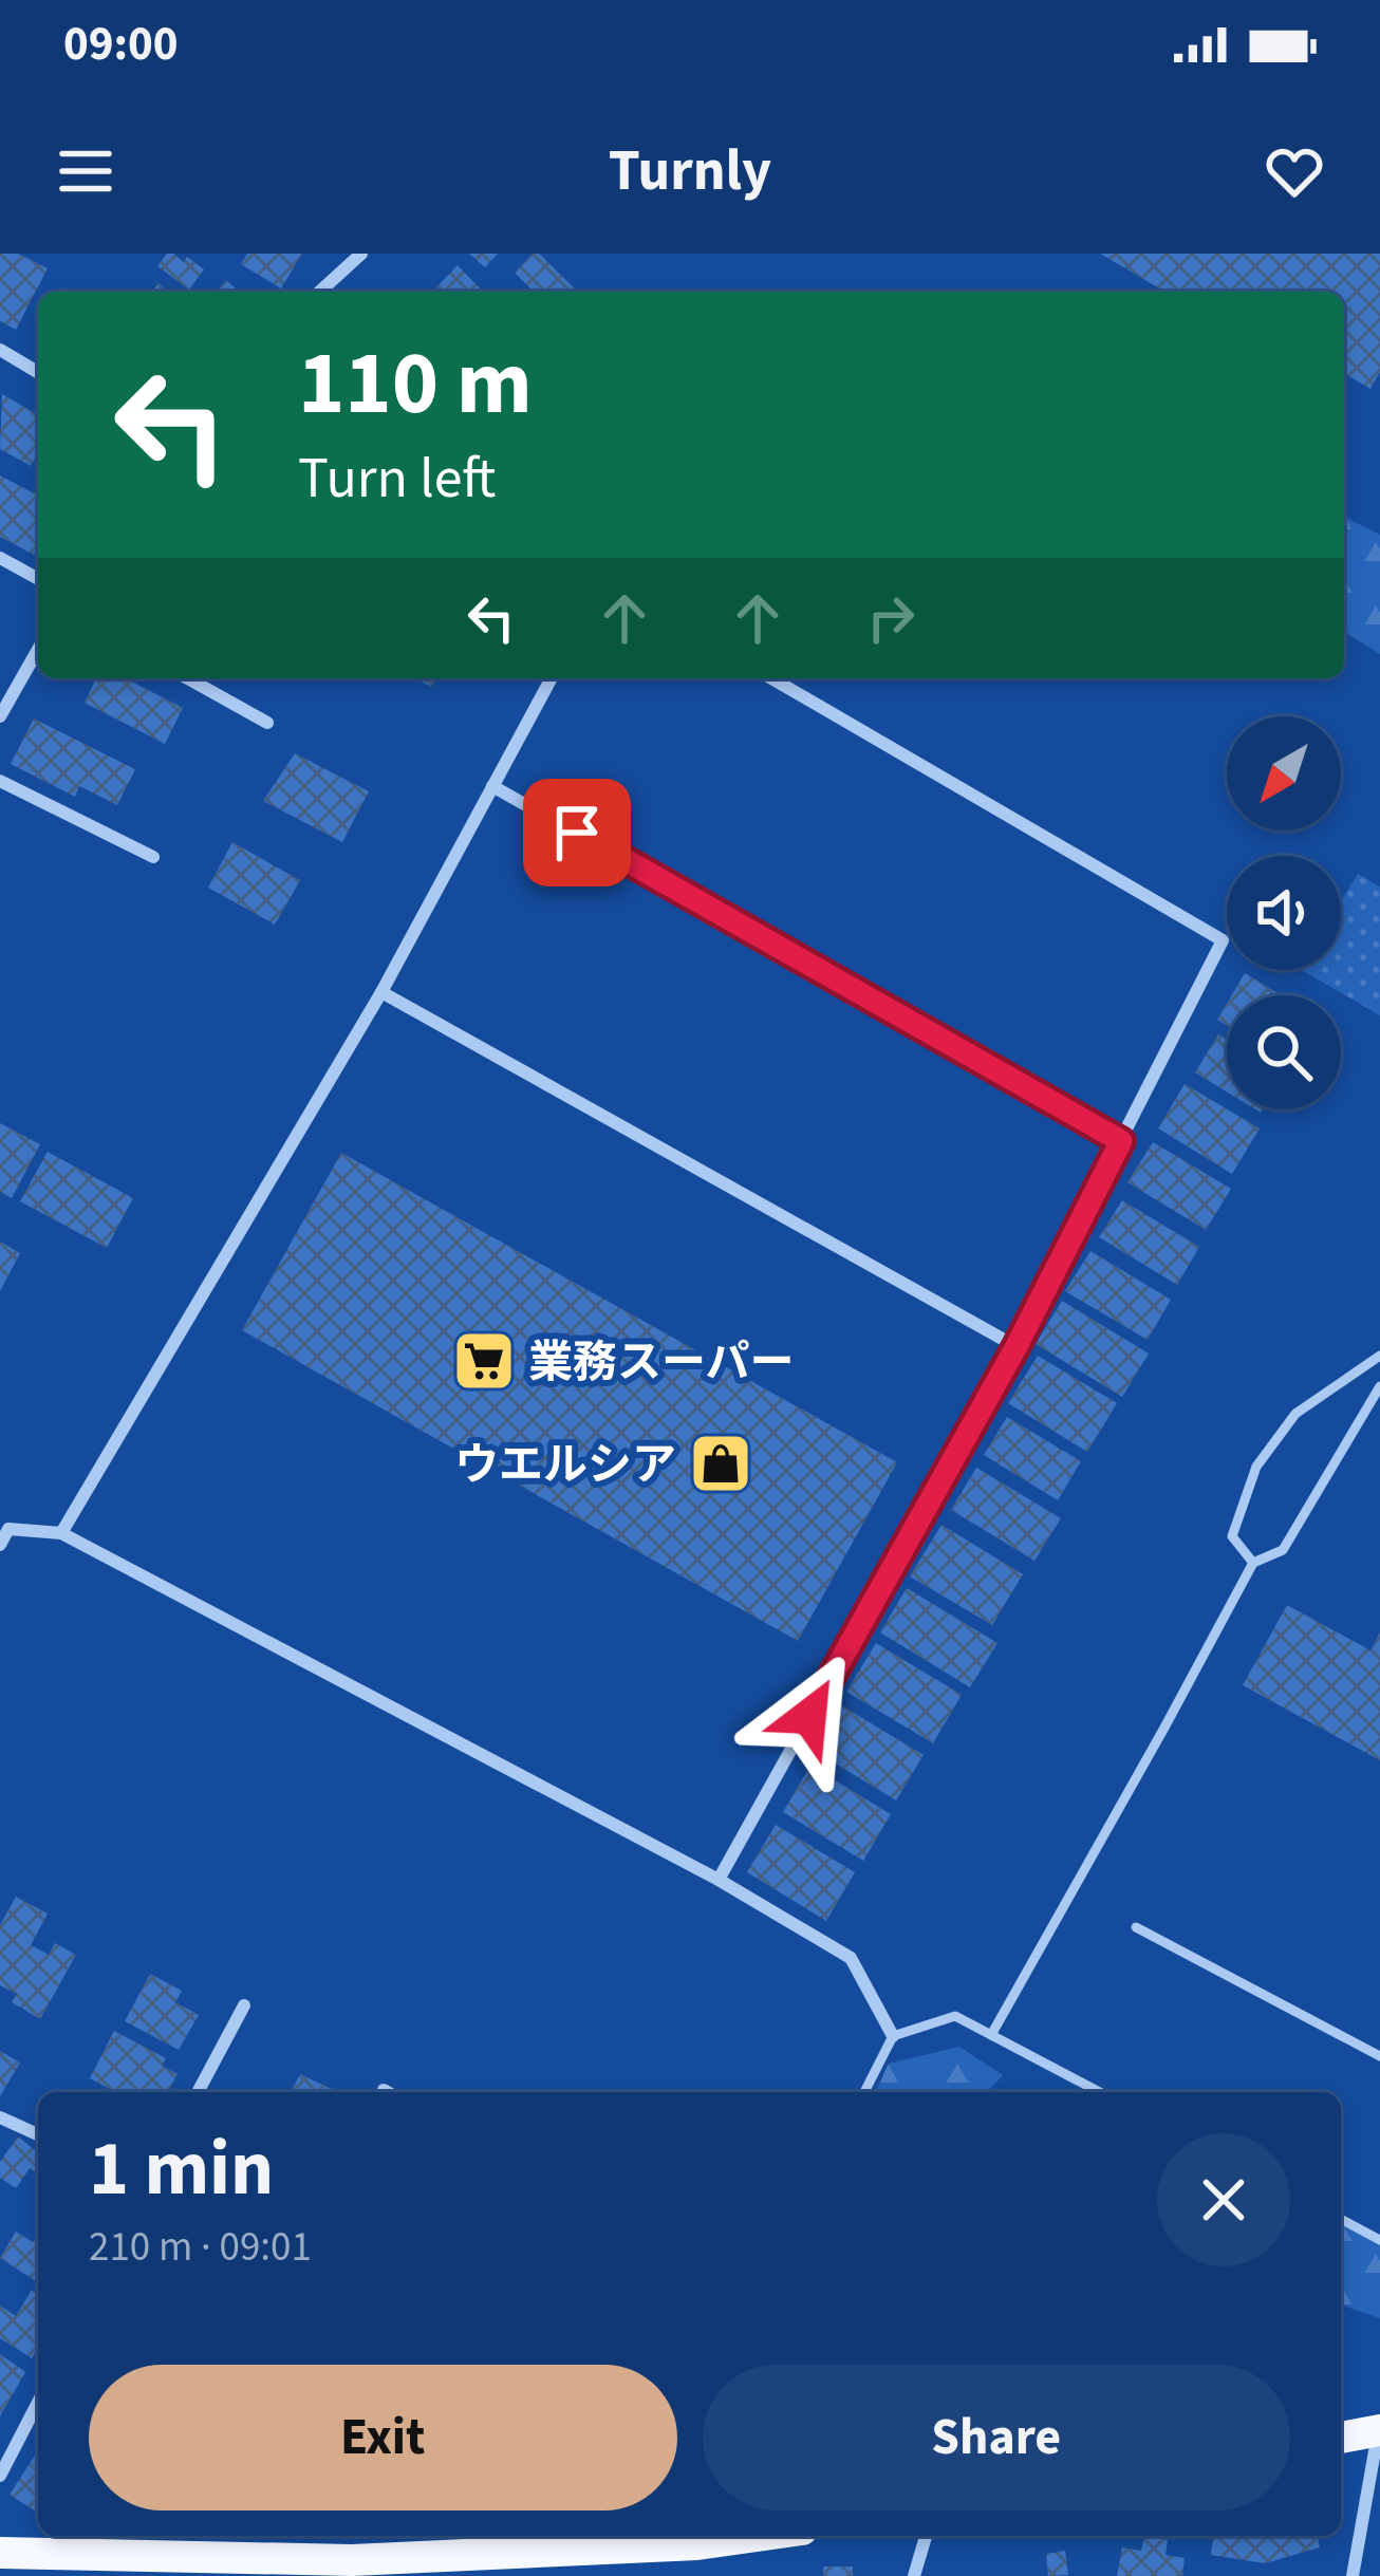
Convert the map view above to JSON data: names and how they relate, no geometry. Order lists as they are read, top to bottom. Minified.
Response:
{"places":{"supermarket":["業務スーパー"],"shop":["ウエルシア"]},"north":"bottom left","page":{"status":"09:00","header":"Turnly","turn":["110 m","Turn left"],"heading":["1 min","210 m · 09:01"],"buttons":["Exit","Share"]}}
